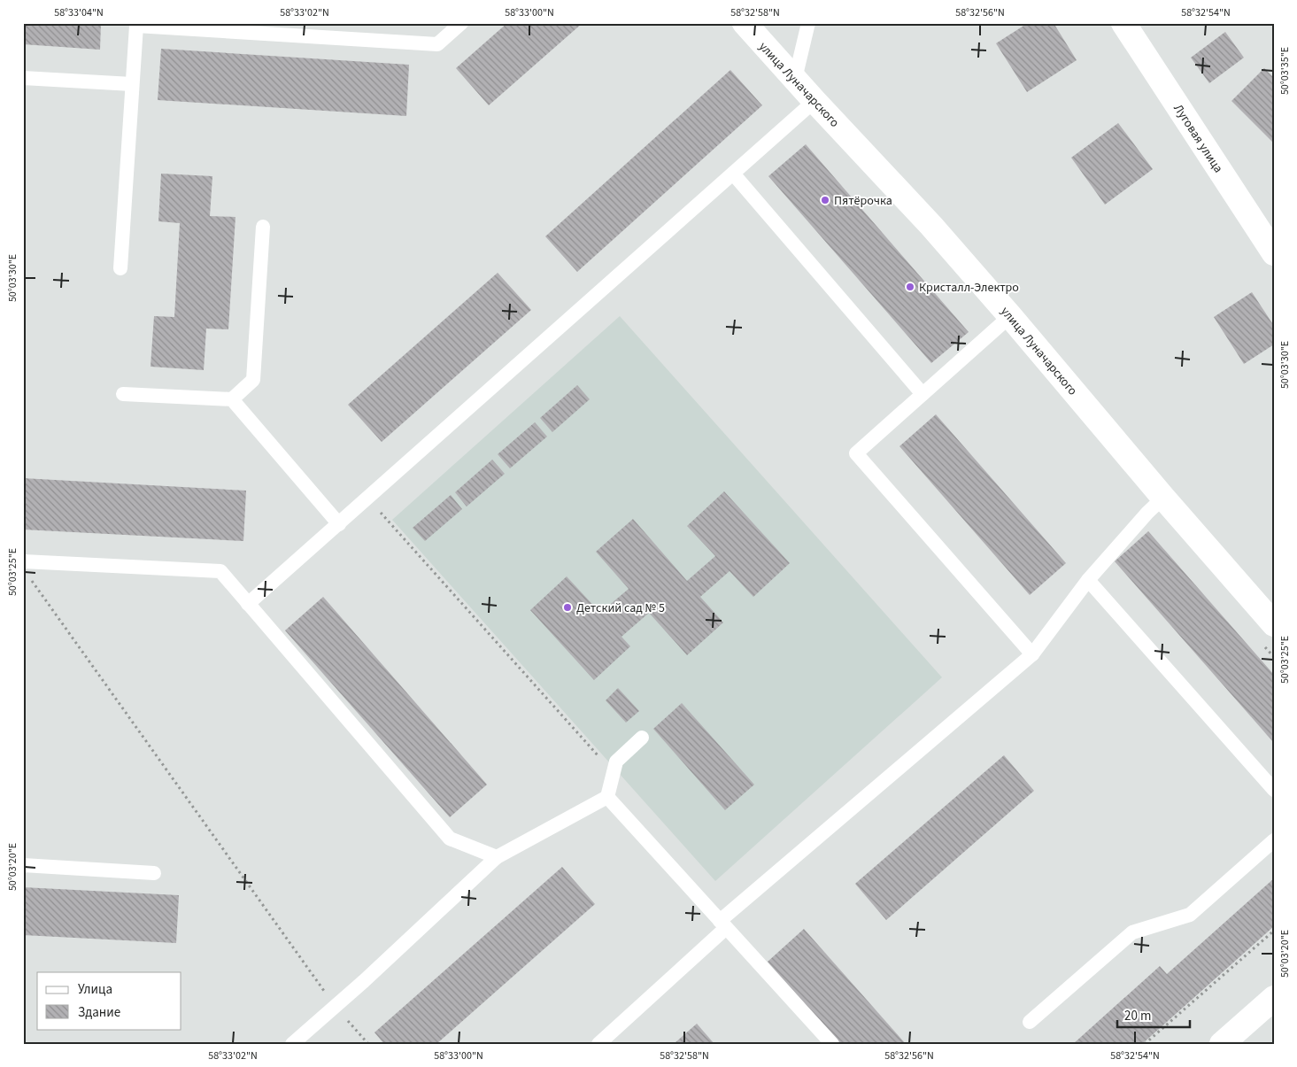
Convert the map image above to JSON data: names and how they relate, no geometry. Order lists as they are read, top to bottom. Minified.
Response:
{"streets":{"street":["улица Луначарского","Луговая улица"]},"places":["Пятёрочка","Кристалл-Электро","Детский сад № 5"],"legend":["Улица","Здание"],"scale_bar":"20 m","coordinates":["58°33'04\"N","58°33'02\"N","58°33'00\"N","58°32'58\"N","58°32'56\"N","58°32'54\"N","50°03'35\"E","50°03'30\"E","50°03'25\"E","50°03'20\"E"]}
